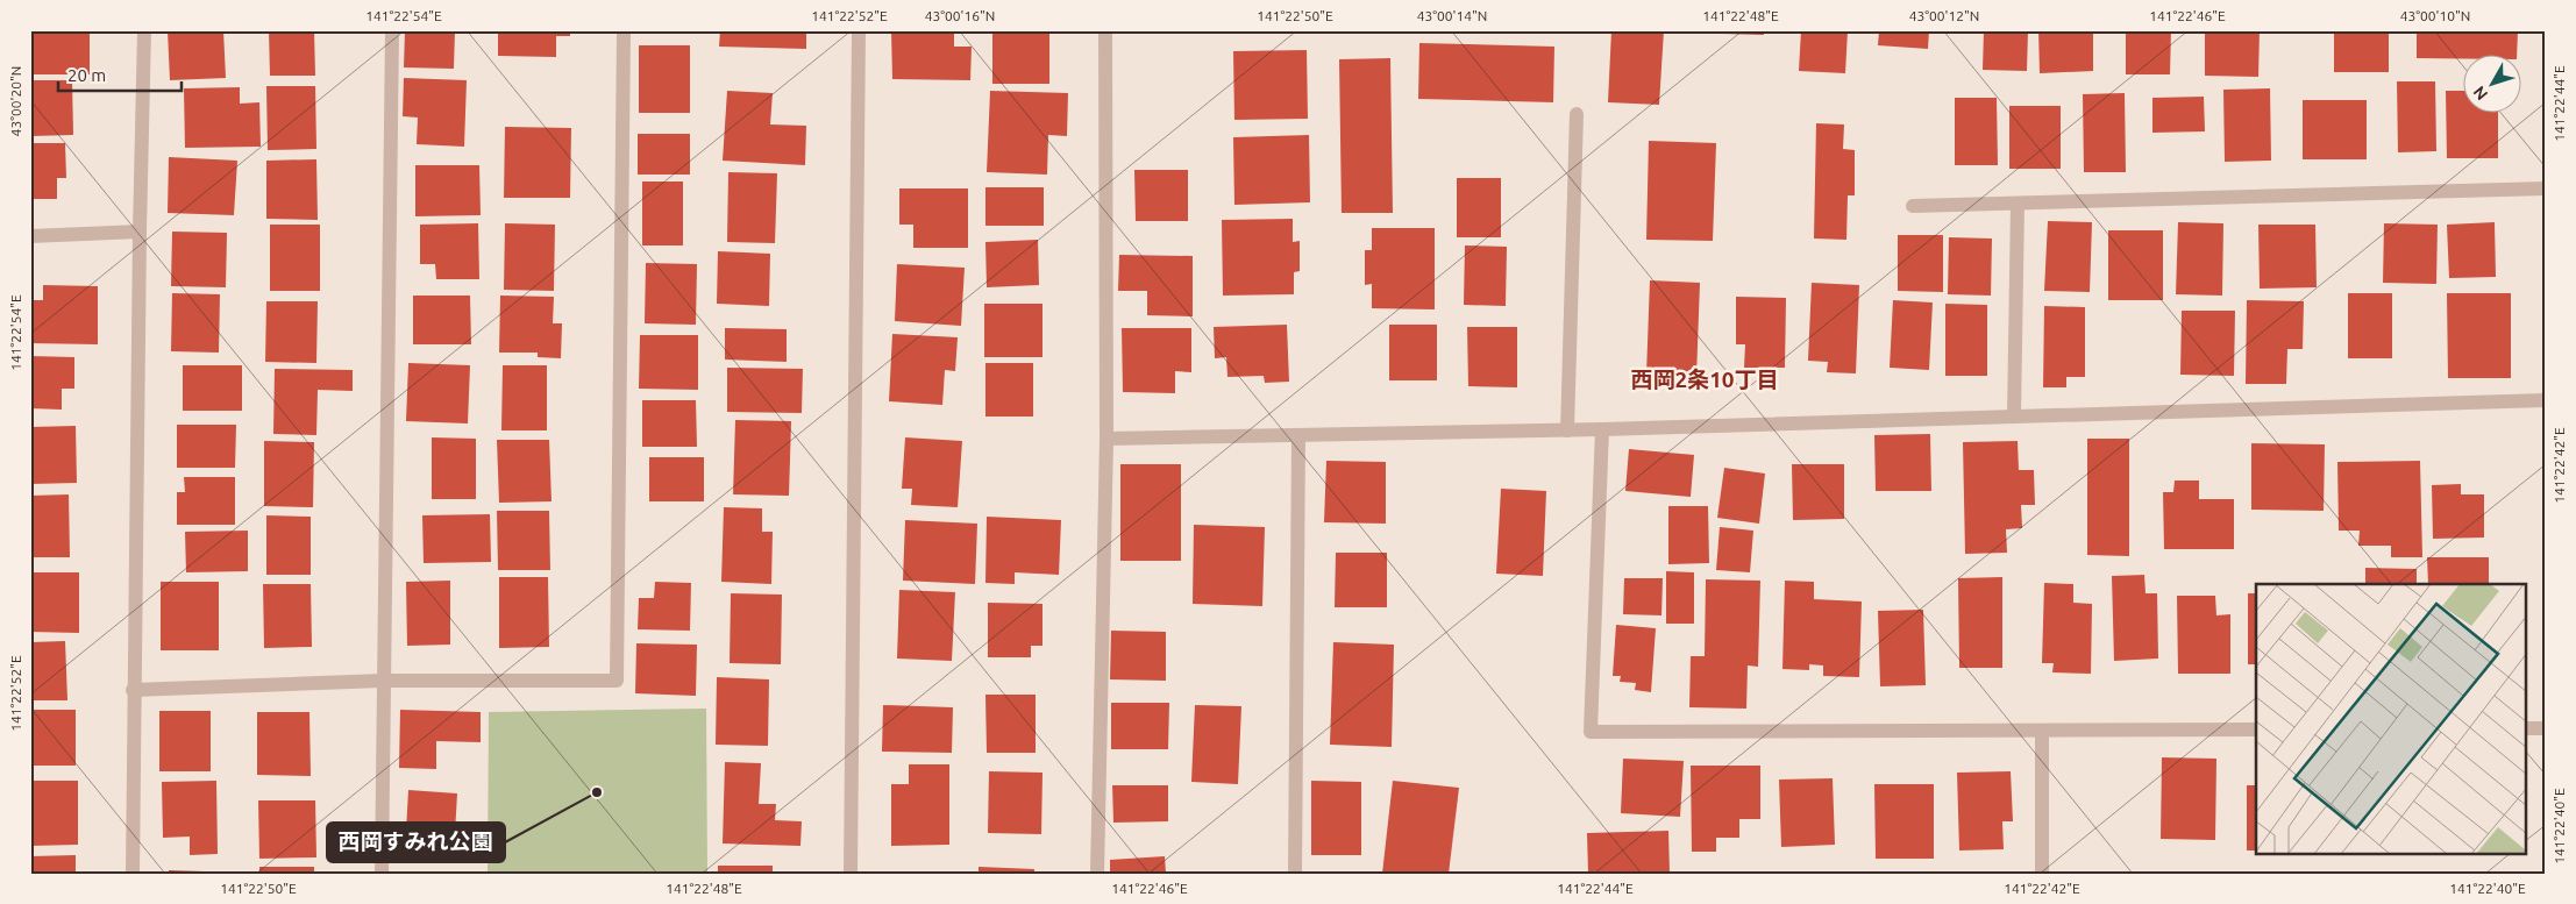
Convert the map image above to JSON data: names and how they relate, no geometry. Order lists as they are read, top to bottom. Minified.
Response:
{"districts":["西岡2条10丁目"],"places":["西岡すみれ公園"],"scale_bar":"20 m","north":"bottom left","coordinates":["141°22'54\"E","141°22'52\"E","43°00'16\"N","141°22'50\"E","43°00'14\"N","141°22'48\"E","43°00'12\"N","141°22'46\"E","43°00'10\"N","43°00'20\"N","141°22'44\"E","141°22'42\"E","141°22'40\"E"]}
